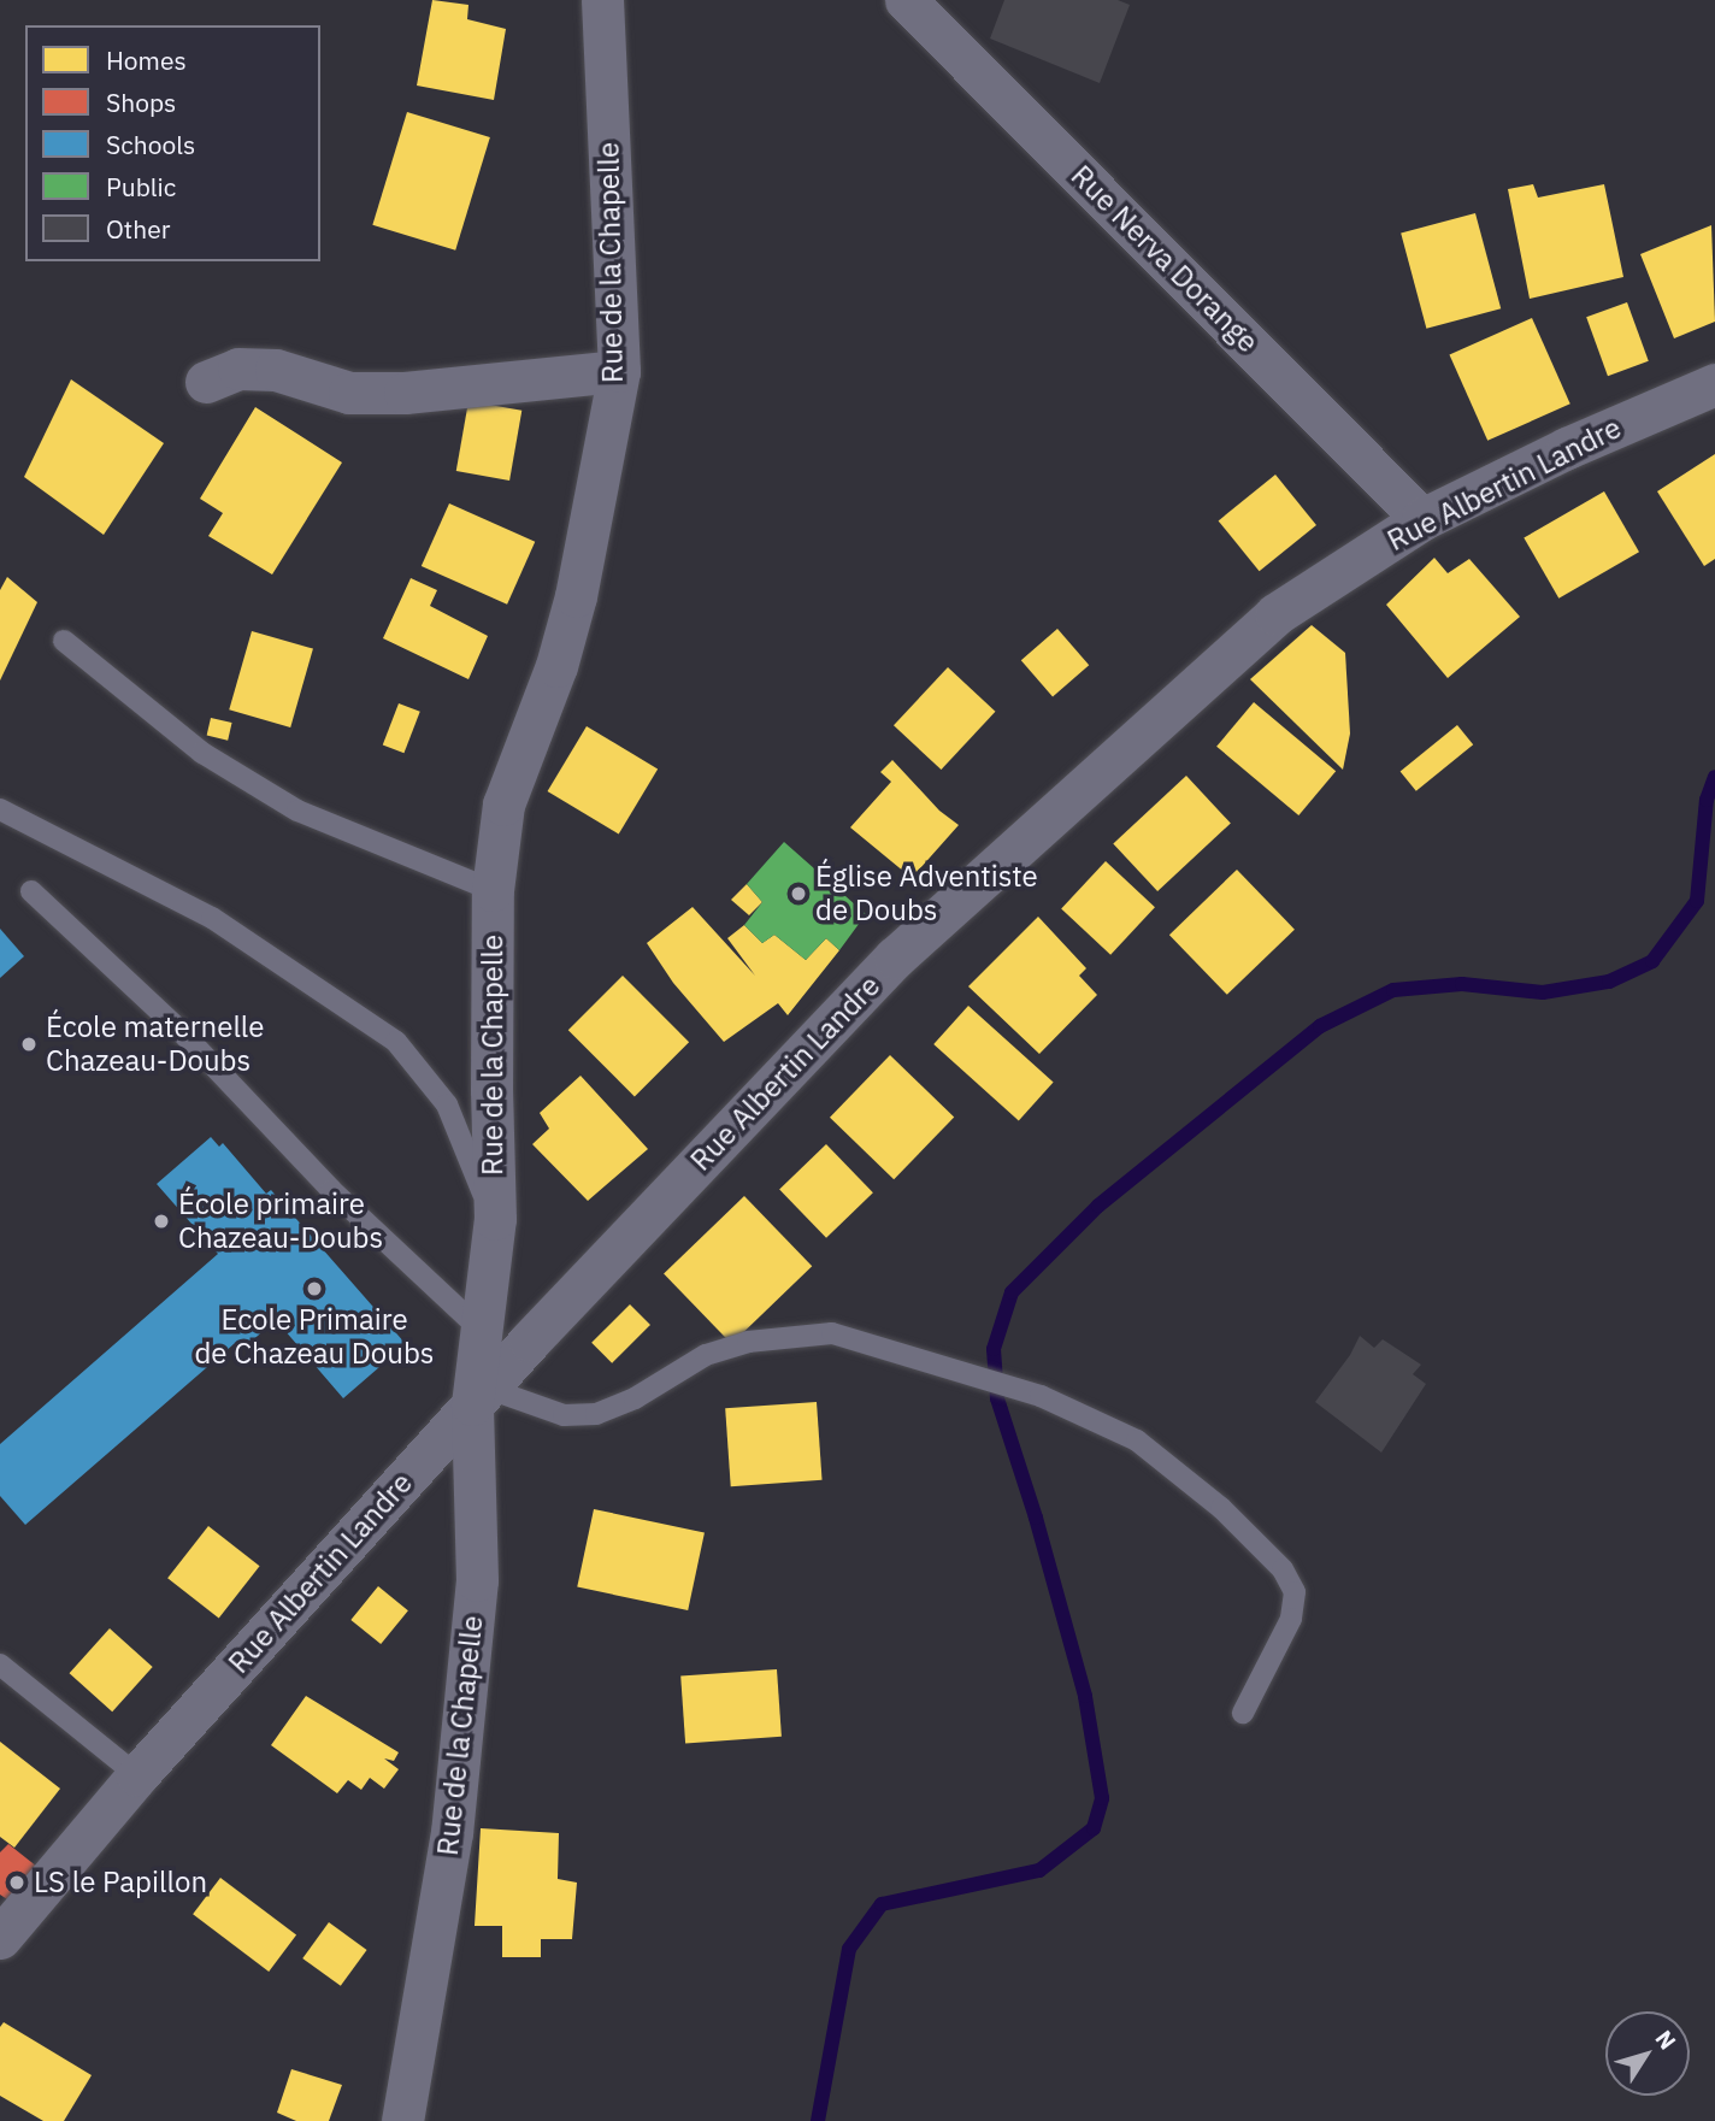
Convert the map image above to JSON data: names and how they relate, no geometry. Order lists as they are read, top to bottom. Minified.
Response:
{"streets":{"street":["Rue Nerva Dorange","Rue de la Chapelle","Rue Albertin Landre"]},"crossings":[["Rue Nerva Dorange","Rue Albertin Landre"],["Rue de la Chapelle","Rue Albertin Landre"]],"places":["Église Adventiste de Doubs","École maternelle Chazeau-Doubs","École primaire Chazeau-Doubs","Ecole Primaire de Chazeau Doubs","LS le Papillon"],"legend":["Homes","Shops","Schools","Public","Other"],"north":"top right"}
